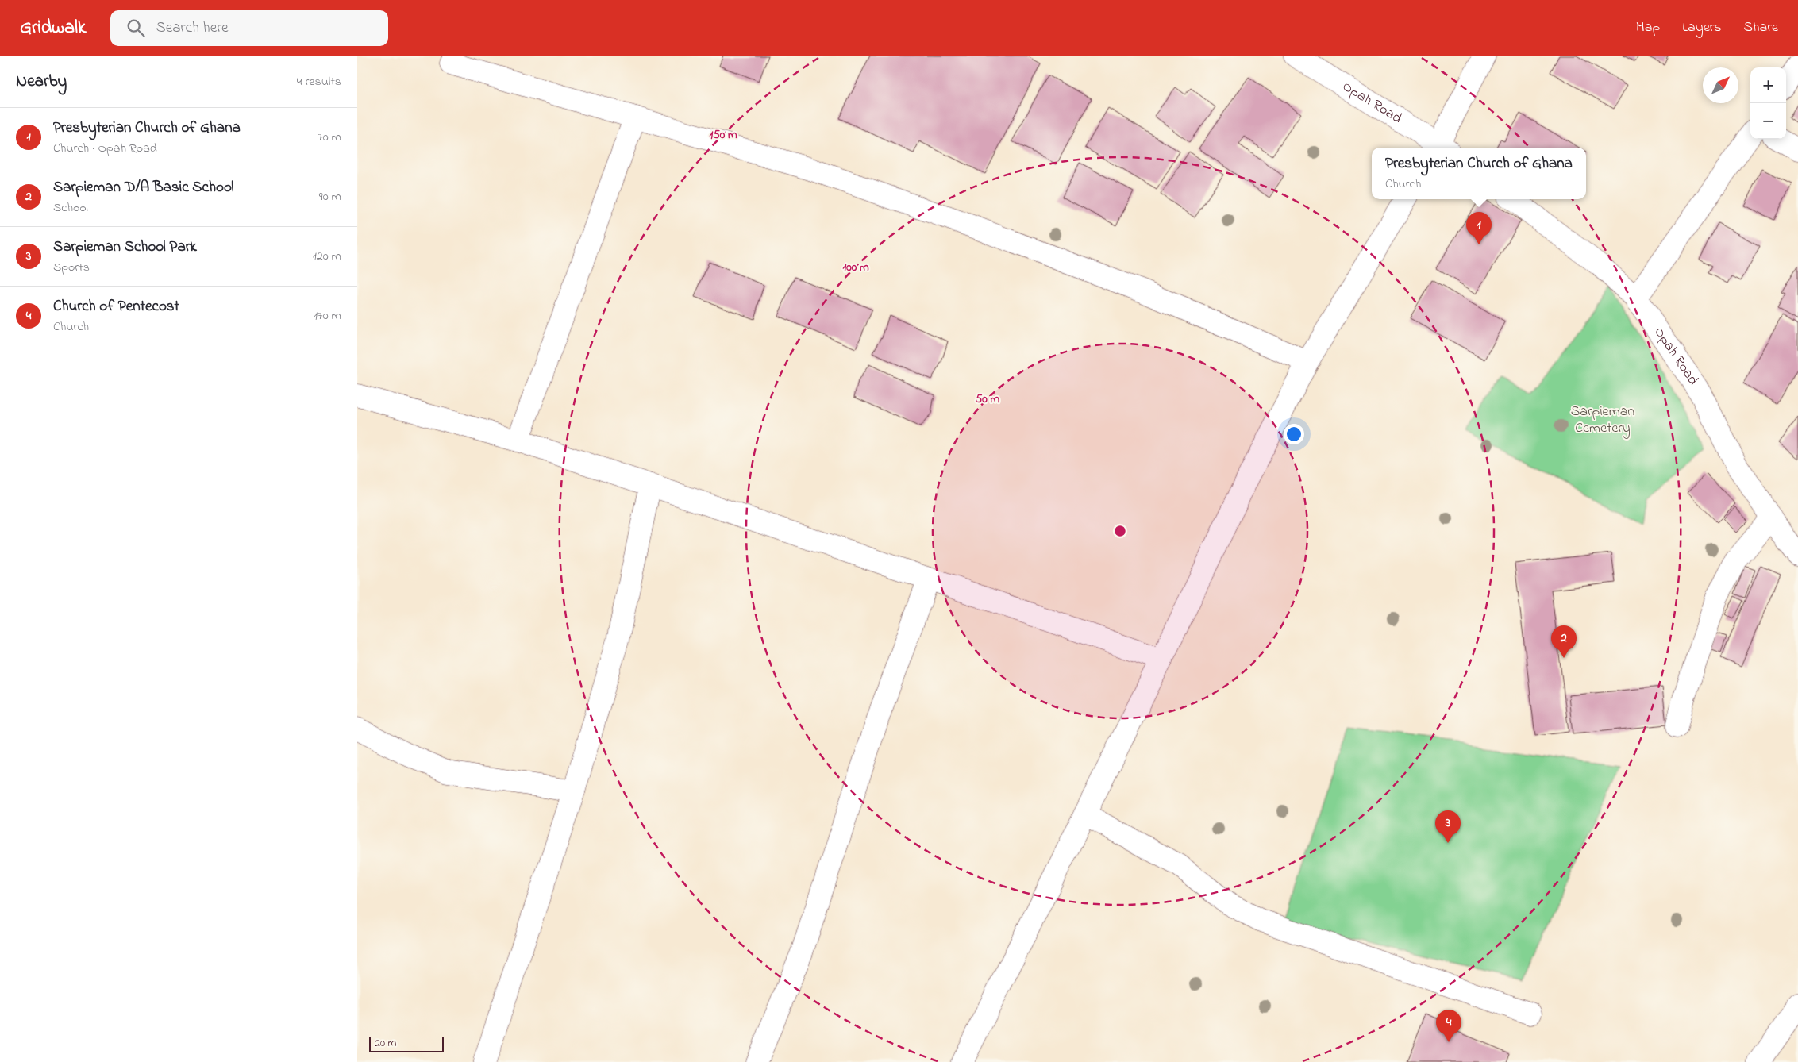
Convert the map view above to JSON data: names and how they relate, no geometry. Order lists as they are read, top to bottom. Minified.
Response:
{"streets":{"street":["Opah Road"]},"parks":["Sarpieman Cemetery"],"scale_bar":"20 m","north":"top right","page":{"header":"Gridwalk","search":"Search here","nav":["Map","Layers","Share"],"heading":["Nearby","4 results"],"map_buttons":["+","−"],"list":[{"mark":"1","name":"Presbyterian Church of Ghana","note":"Church · Opah Road","value":"70 m"},{"mark":"2","name":"Sarpieman D/A Basic School","note":"School","value":"90 m"},{"mark":"3","name":"Sarpieman School Park","note":"Sports","value":"120 m"},{"mark":"4","name":"Church of Pentecost","note":"Church","value":"170 m"}],"popup":["Presbyterian Church of Ghana","Church"],"pins":["1","2","3","4"],"scale":"20 m"},"rings":["150 m","100 m","50 m"]}
